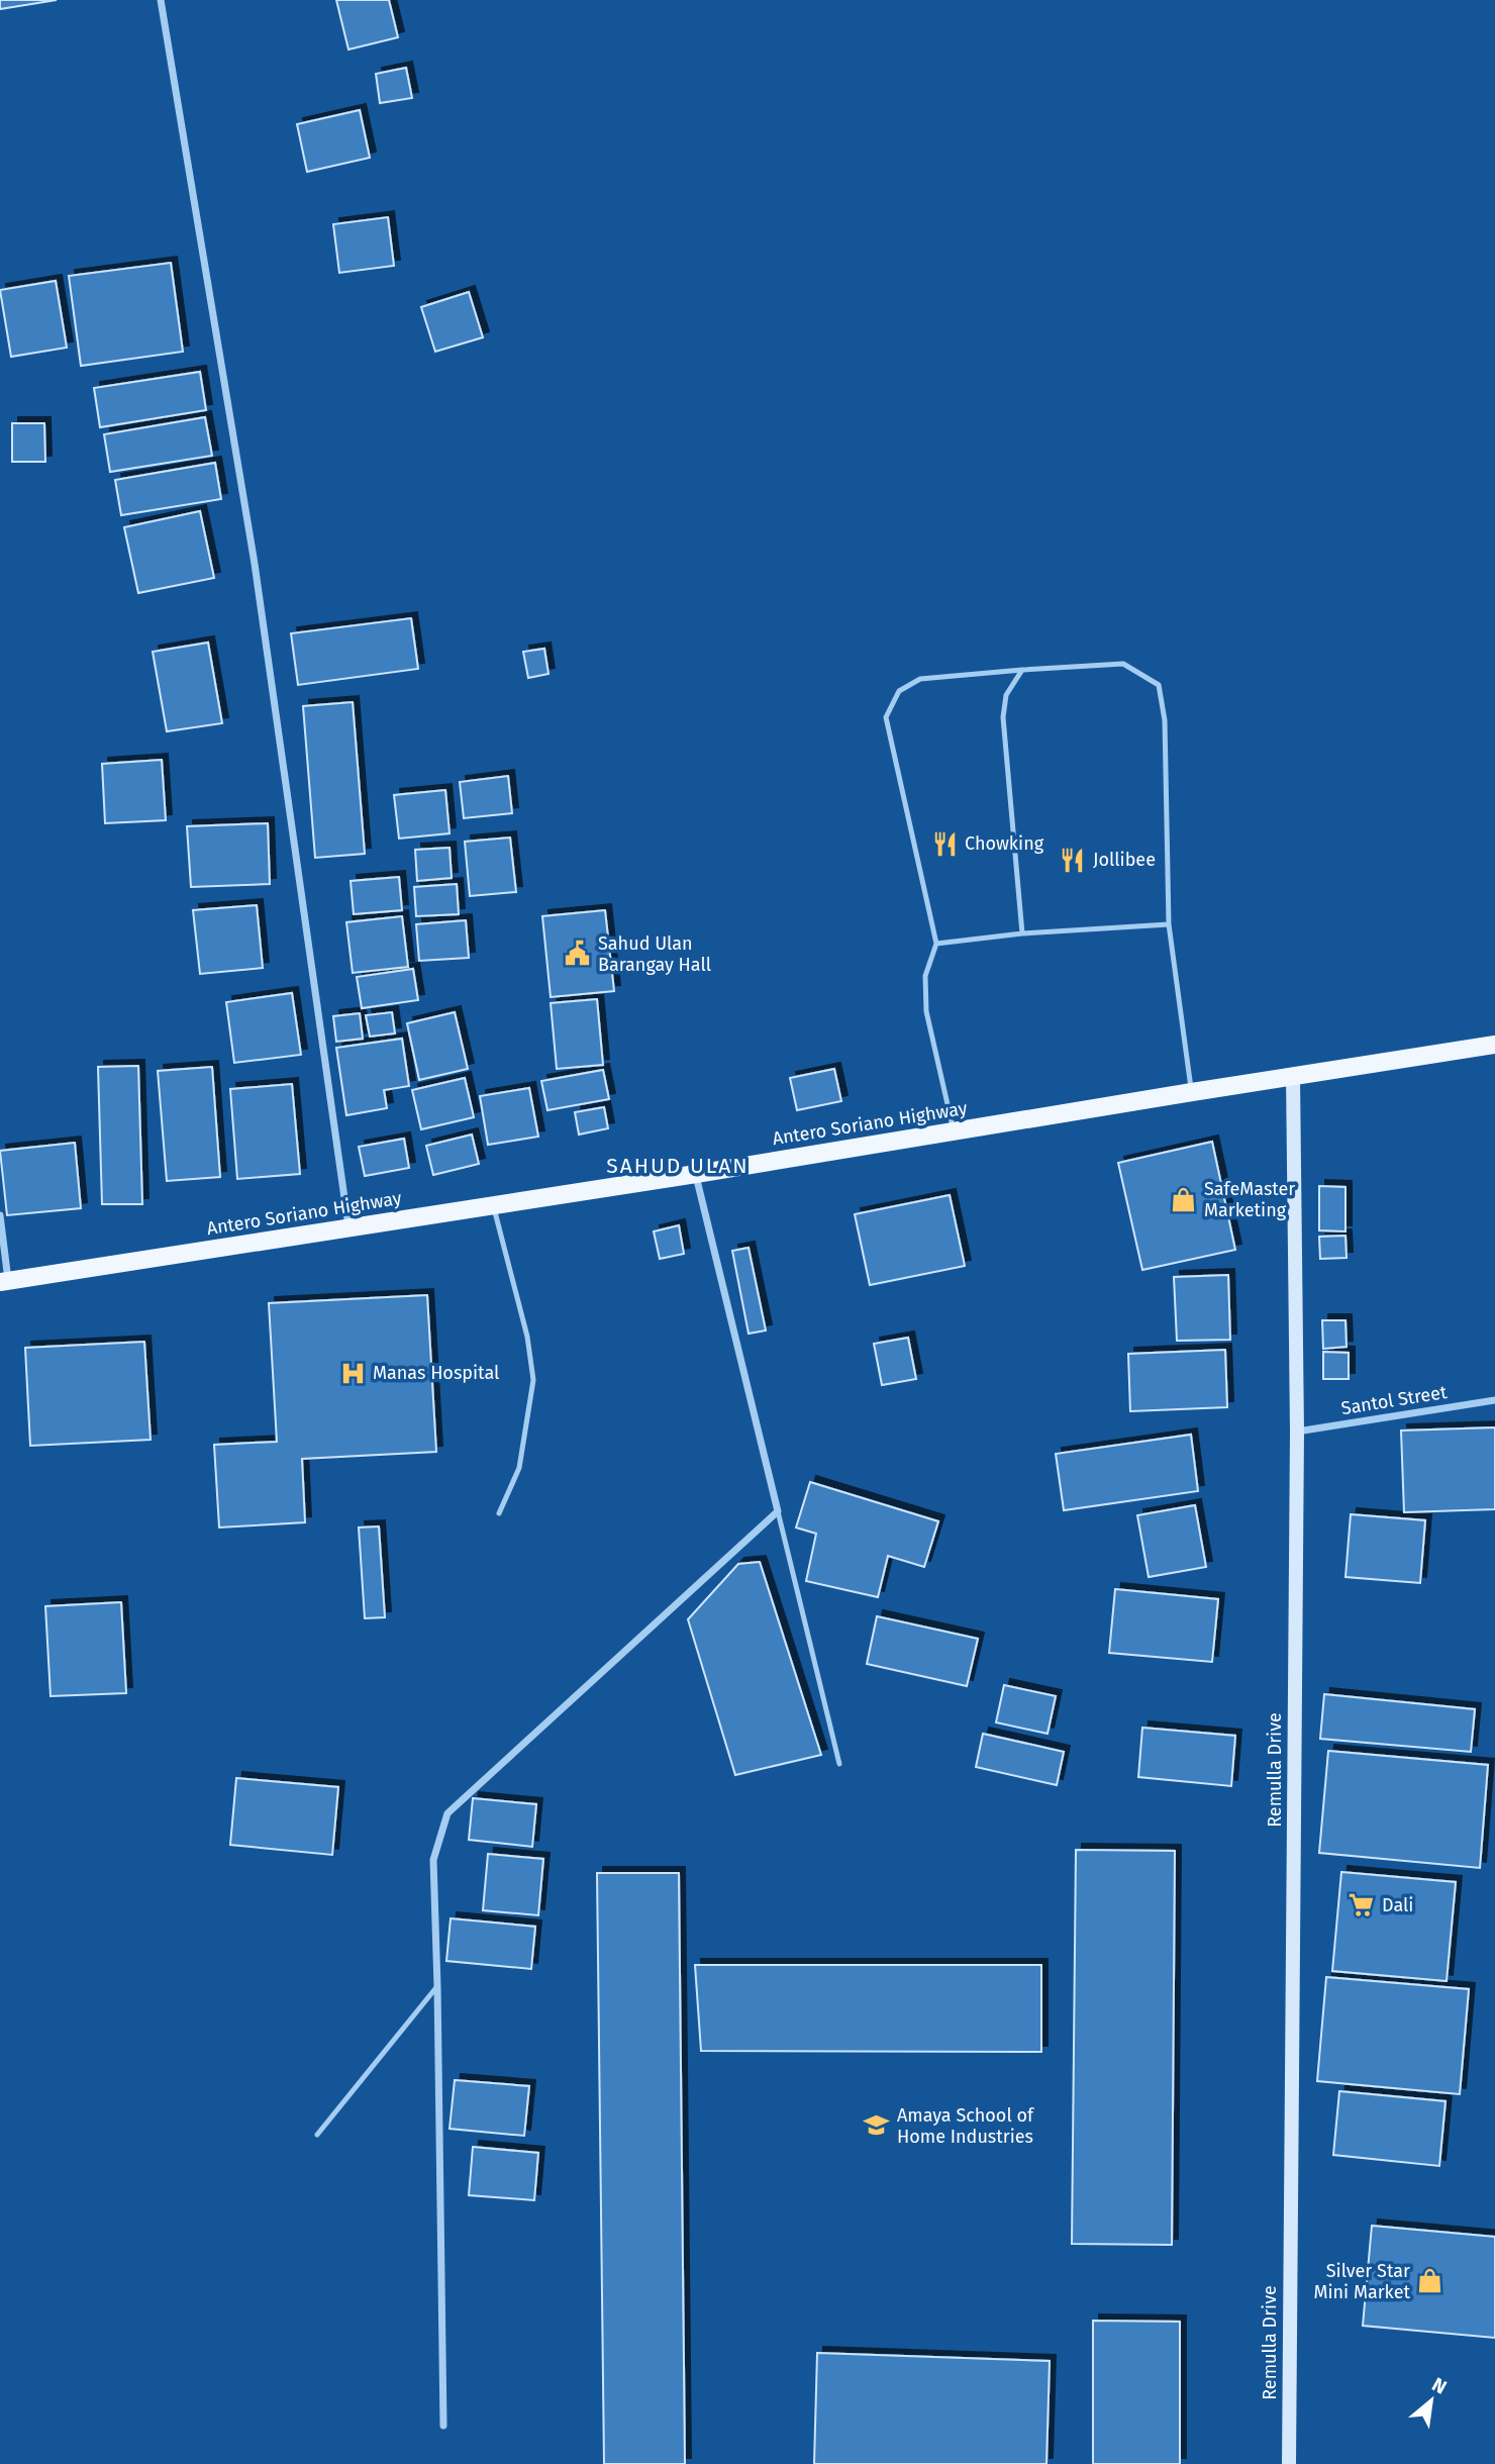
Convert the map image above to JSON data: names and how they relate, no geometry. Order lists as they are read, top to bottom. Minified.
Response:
{"streets":{"main road":["Antero Soriano Highway","Remulla Drive"],"street":["Santol Street"]},"crossings":[["Antero Soriano Highway","Remulla Drive"],["Santol Street","Remulla Drive"]],"districts":["SAHUD ULAN"],"places":{"restaurant":["Chowking","Jollibee"],"public building":["Sahud Ulan Barangay Hall"],"shop":["SafeMaster Marketing","Silver Star Mini Market"],"hospital":["Manas Hospital"],"supermarket":["Dali"],"school or university":["Amaya School of Home Industries"]},"north":"top right"}
